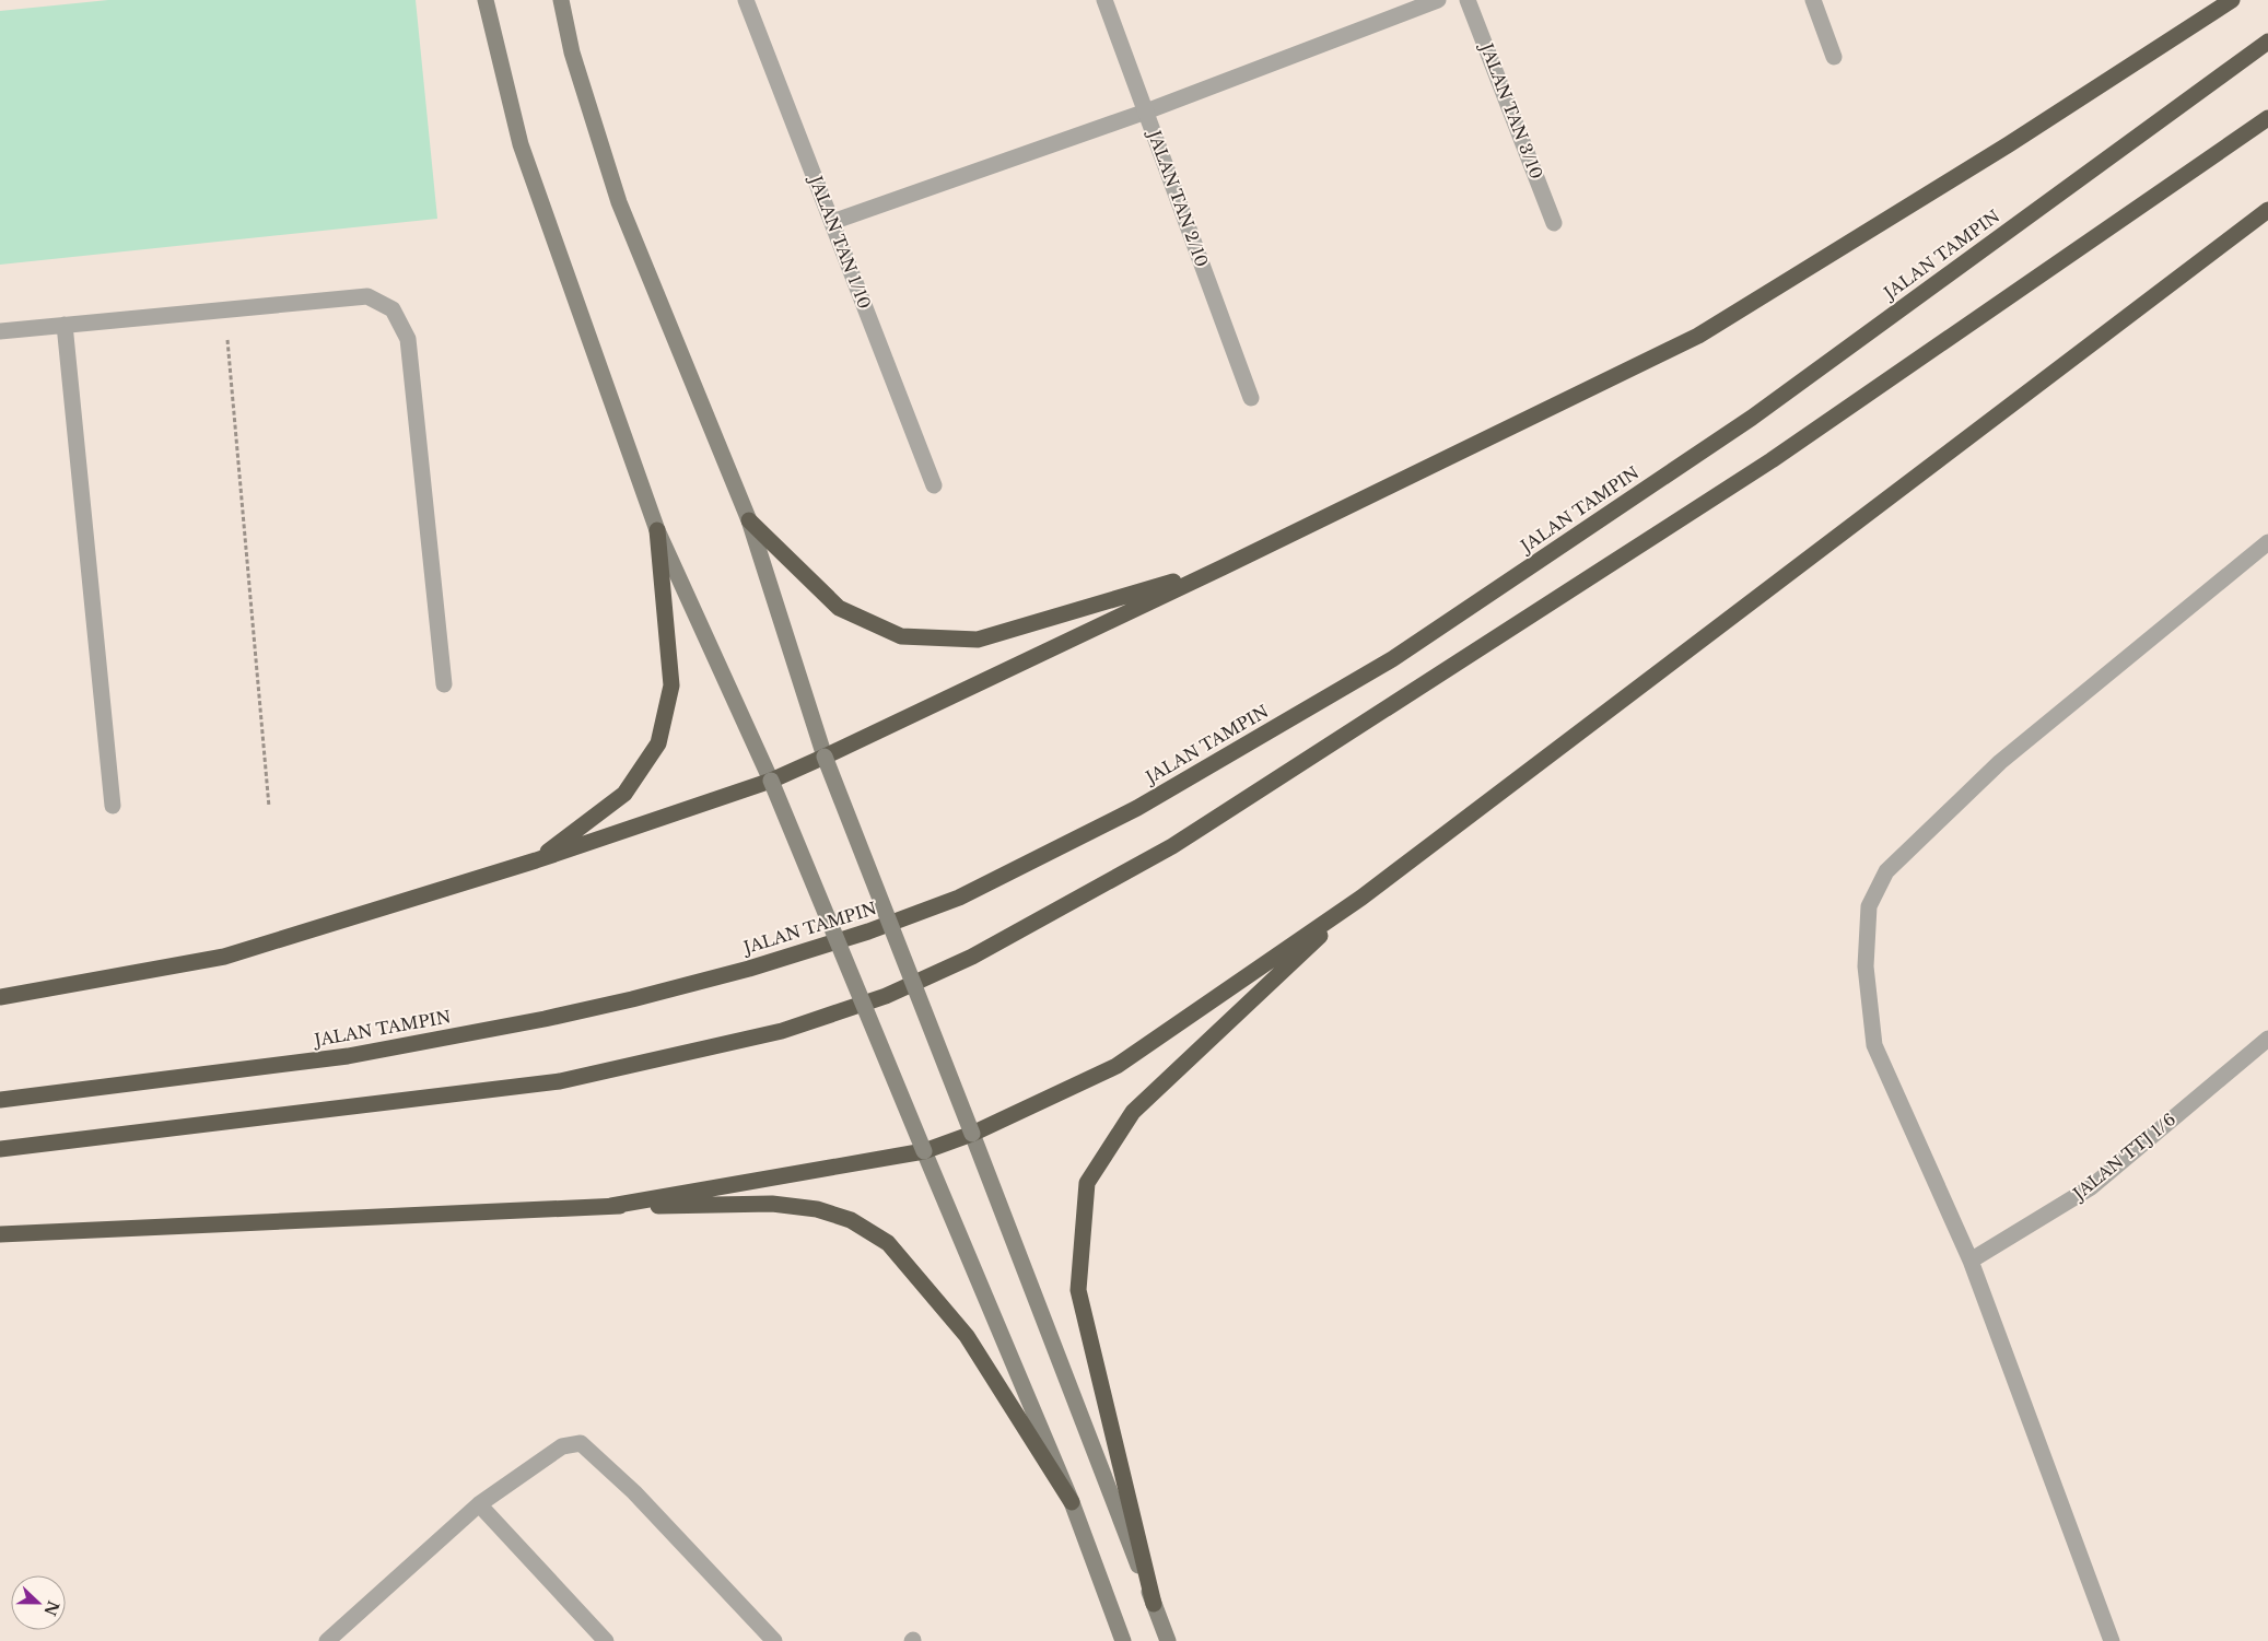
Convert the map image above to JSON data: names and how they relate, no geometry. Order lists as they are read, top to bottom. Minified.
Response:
{"streets":{"highway":["JALAN TAMPIN"],"street":["JALAN TAN 3/10","JALAN TAN 2/10","JALAN TAN 1/10","JALAN TTJ 1/6"]},"north":"right"}
